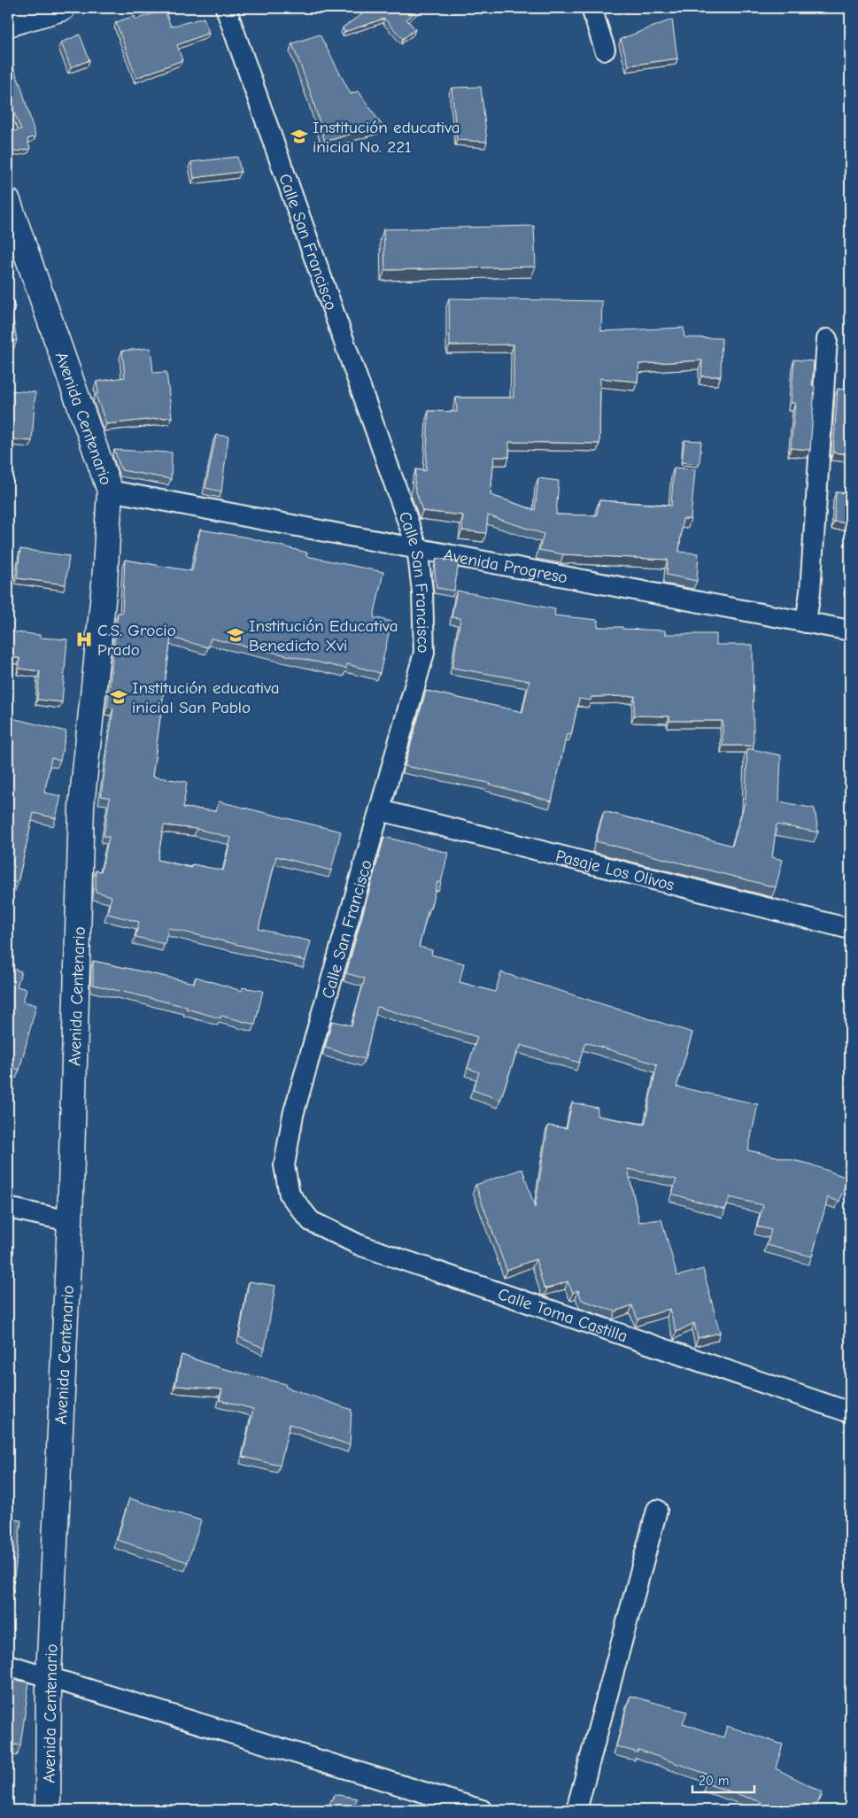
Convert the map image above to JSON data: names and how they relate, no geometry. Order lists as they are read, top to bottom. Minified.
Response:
{"streets":{"main road":["Avenida Centenario"],"street":["Calle San Francisco","Avenida Progreso","Pasaje Los Olivos","Calle Toma Castilla"]},"crossings":[["Calle San Francisco","Avenida Progreso"],["Calle San Francisco","Pasaje Los Olivos"],["Calle San Francisco","Calle Toma Castilla"],["Avenida Centenario","Avenida Progreso"]],"places":{"school or university":["Institución educativa inicial No. 221","Institución Educativa Benedicto Xvi","Institución educativa inicial San Pablo"],"hospital":["C.S. Grocio Prado"]},"scale_bar":"20 m"}
